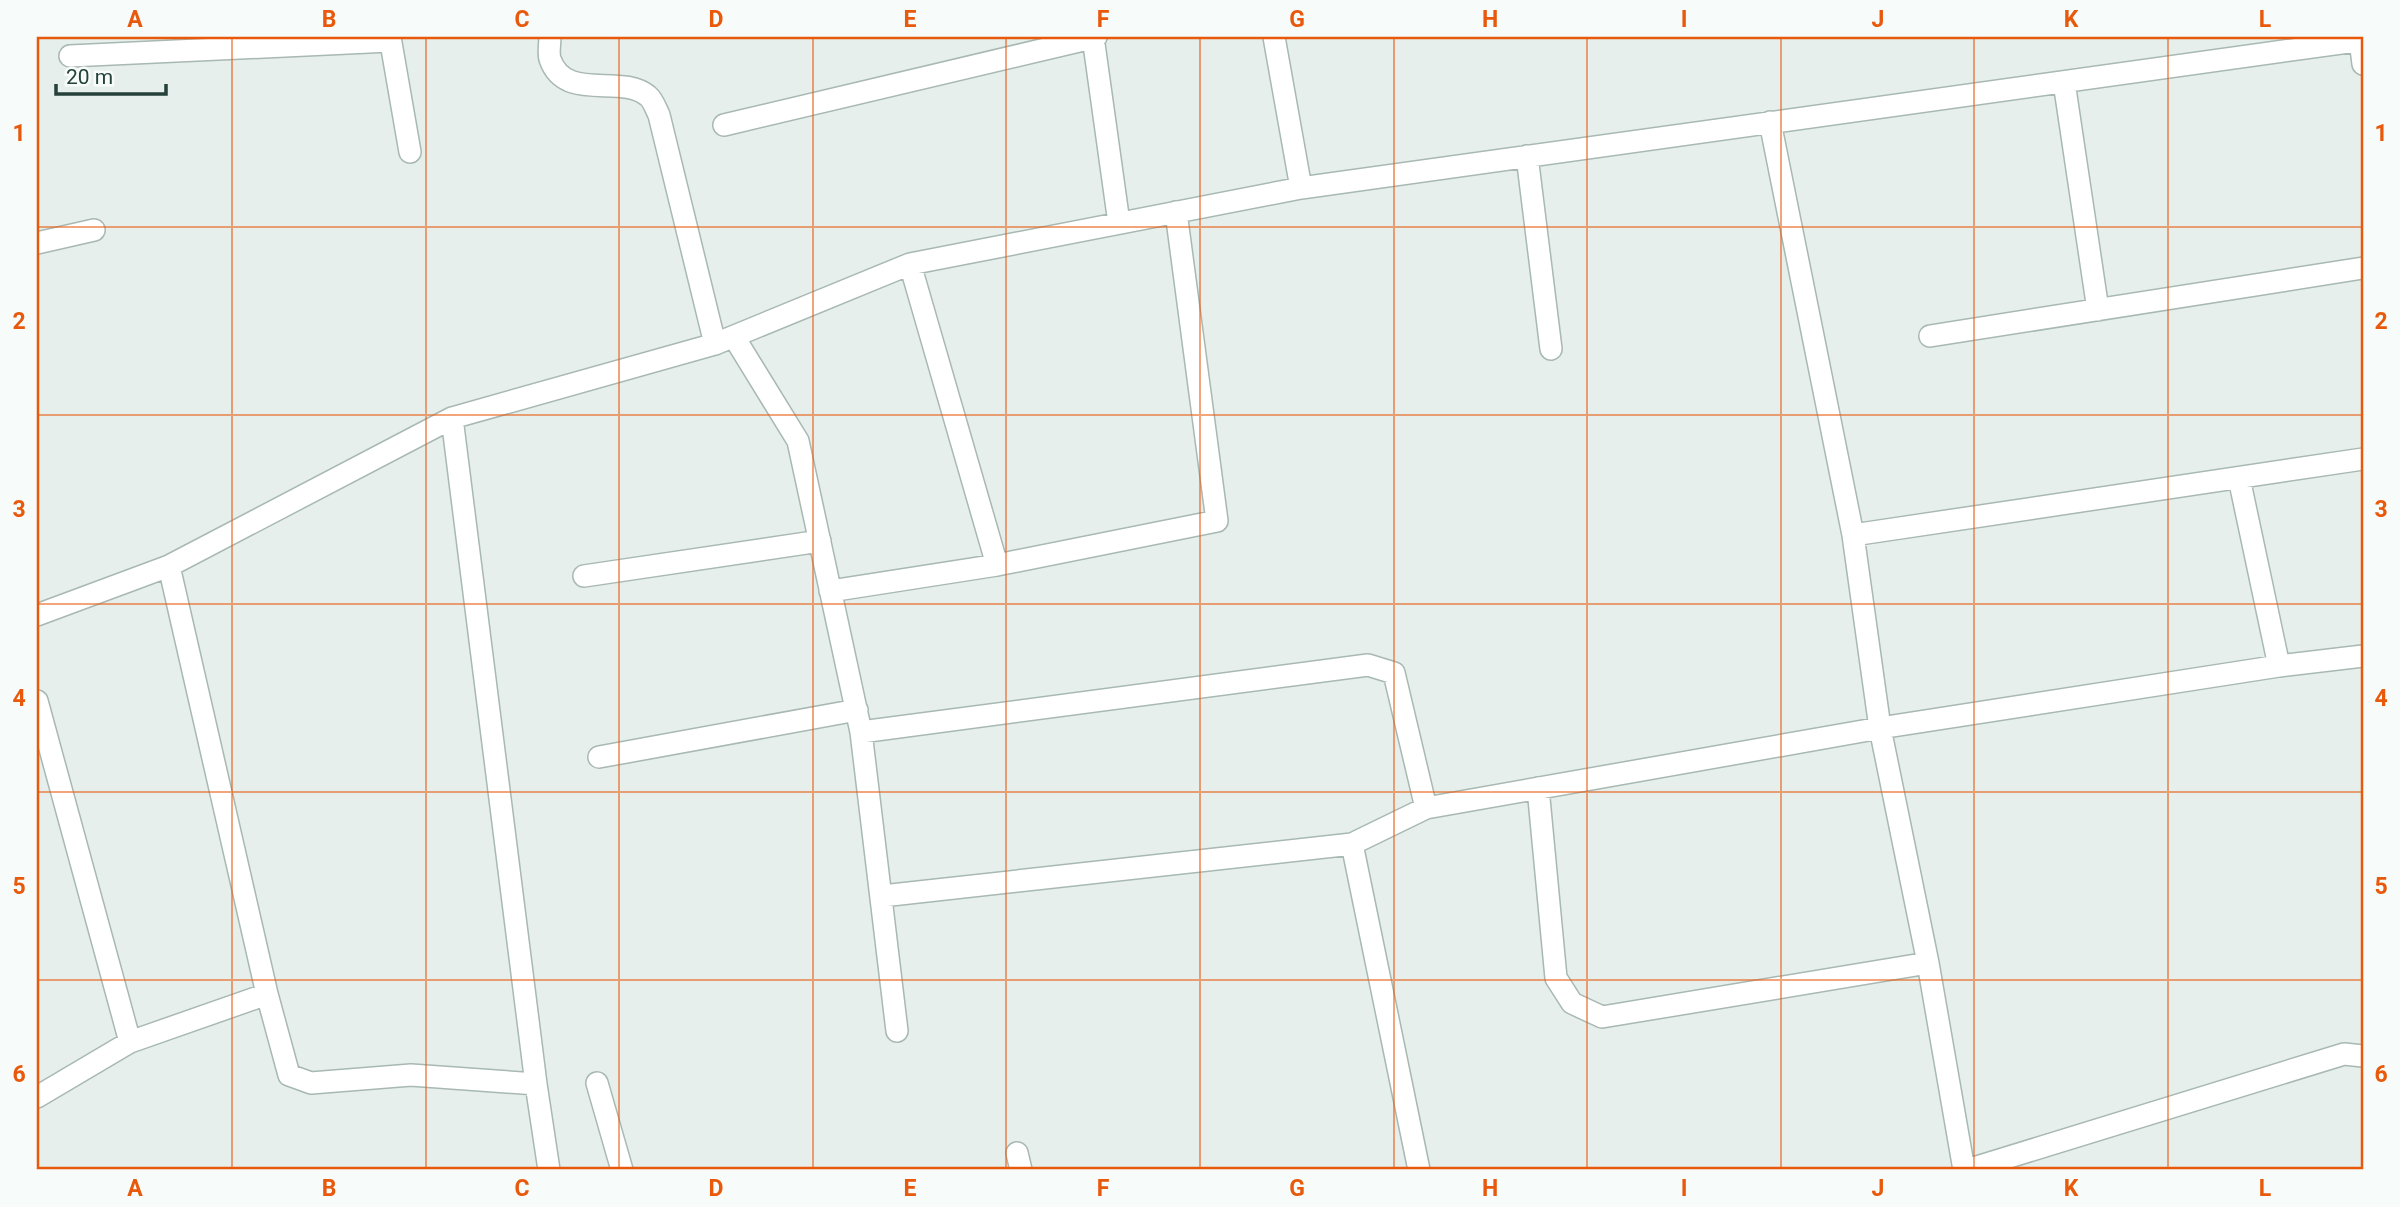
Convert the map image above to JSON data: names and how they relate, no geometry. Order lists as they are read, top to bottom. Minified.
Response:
{"scale_bar":"20 m","grid":{"columns":["A","B","C","D","E","F","G","H","I","J","K","L"],"rows":["1","2","3","4","5","6"]}}
